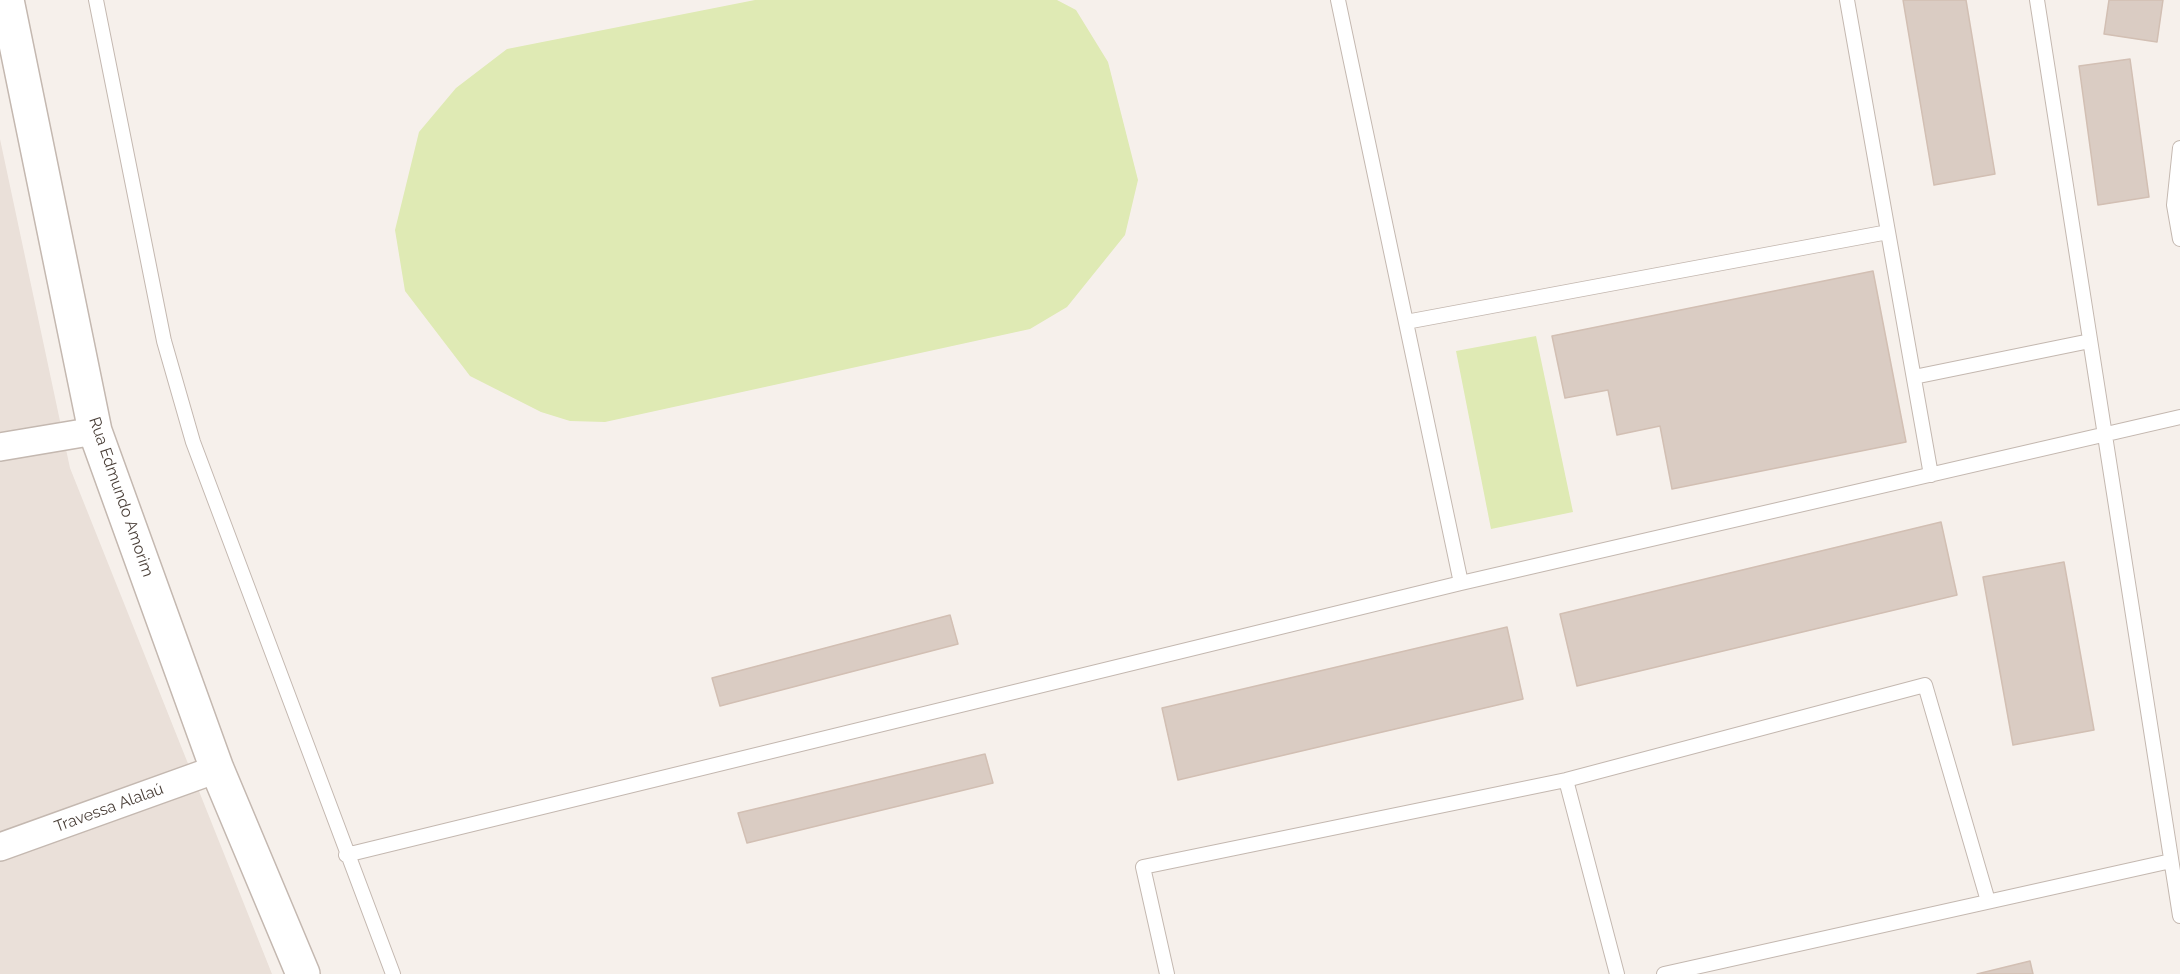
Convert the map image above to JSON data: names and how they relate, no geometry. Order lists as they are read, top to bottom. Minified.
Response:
{"streets":{"street":["Rua Edmundo Amorim","Travessa Alalaú"]},"crossings":[["Rua Edmundo Amorim","Travessa Alalaú"]]}
